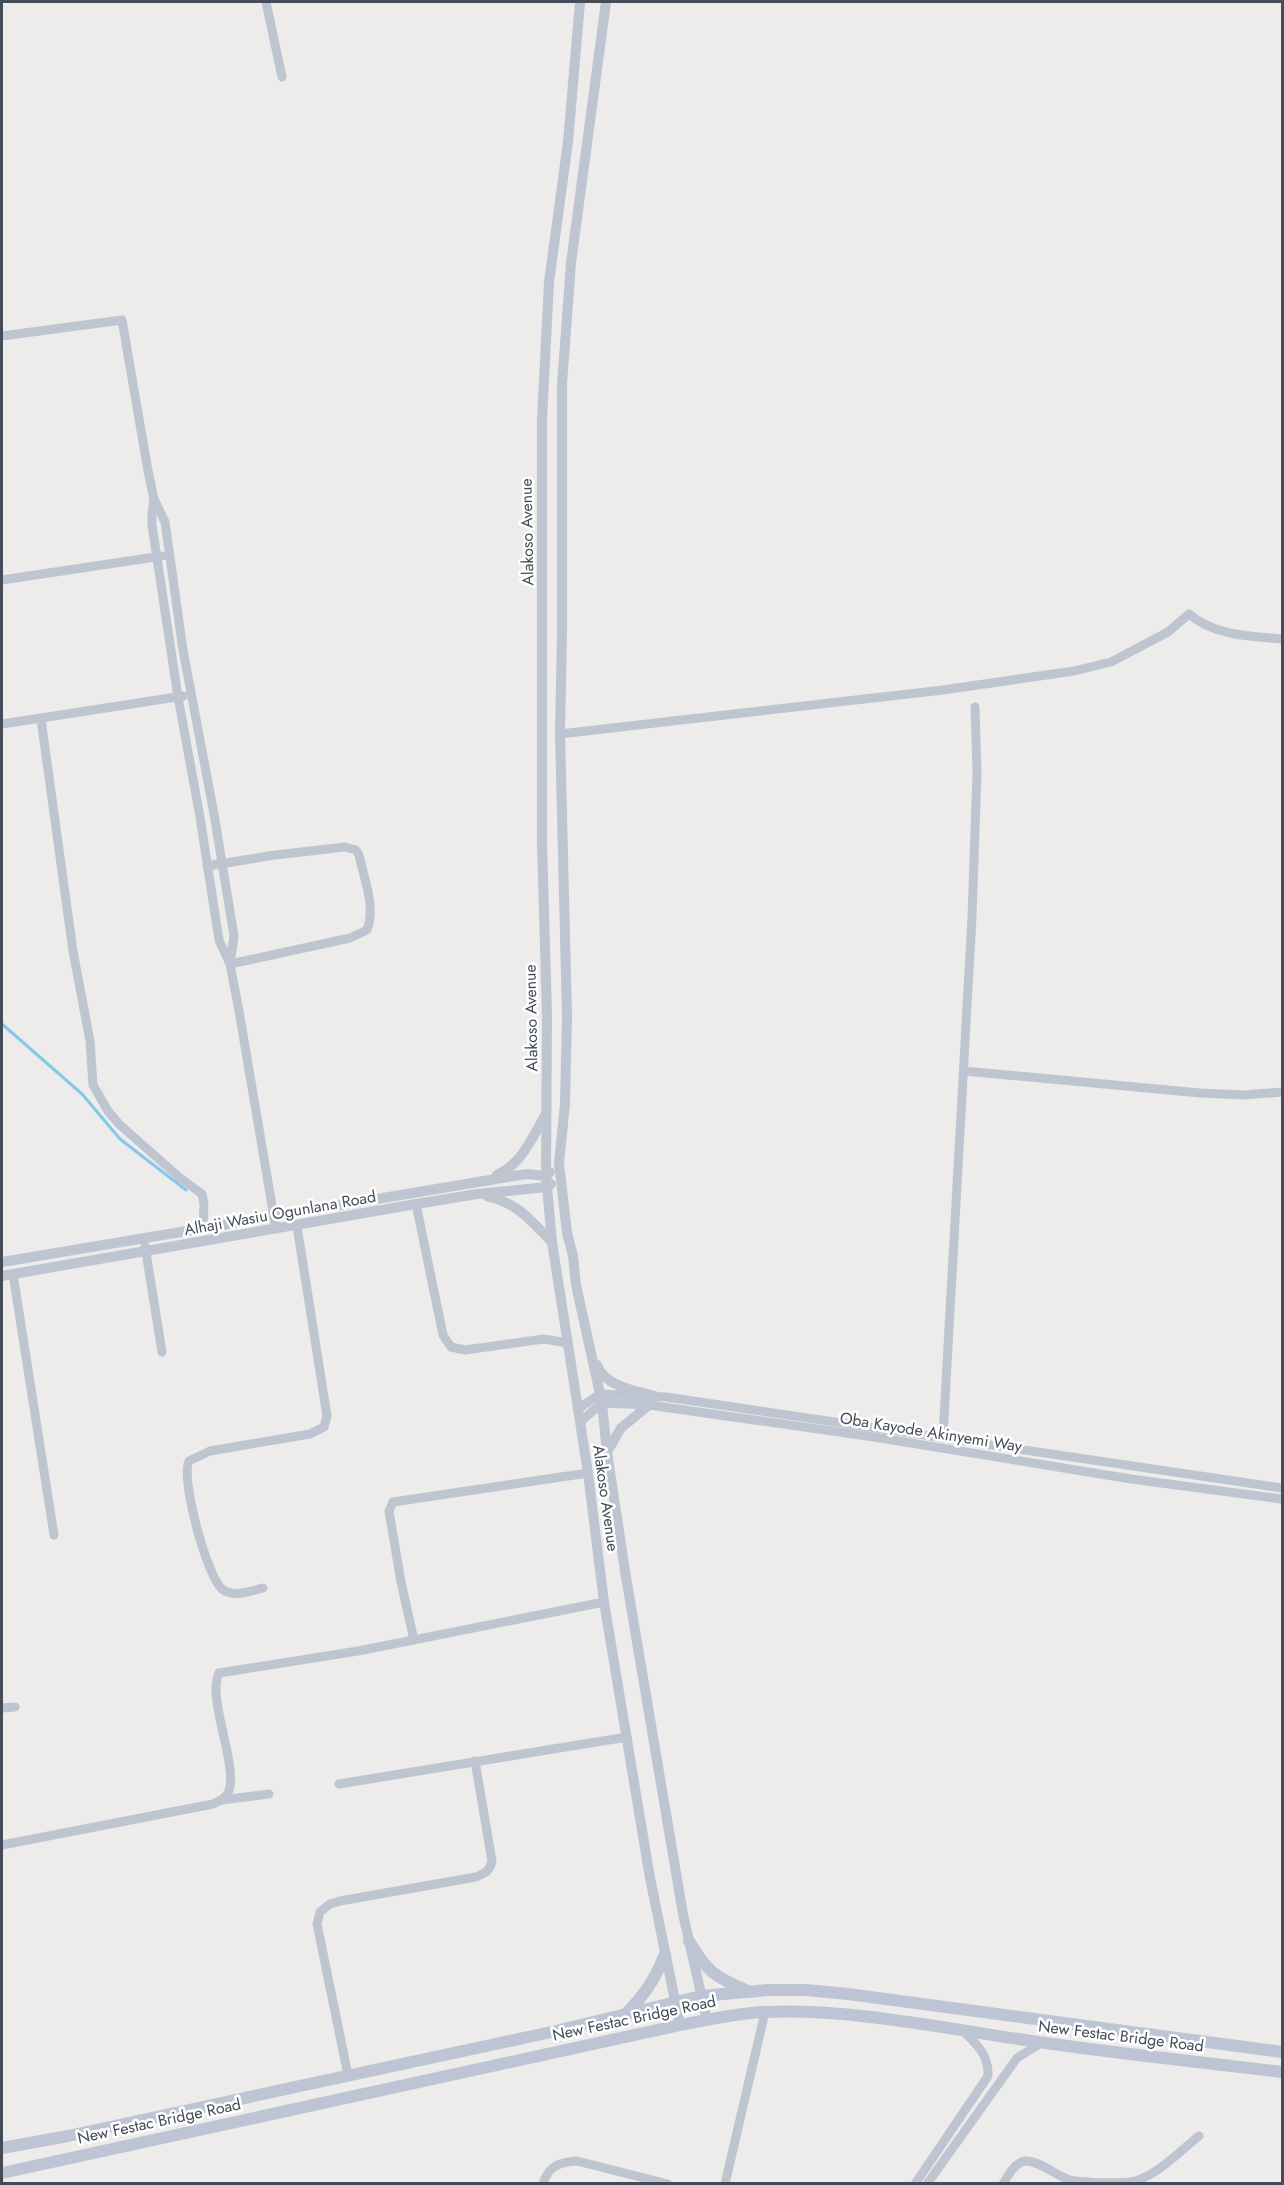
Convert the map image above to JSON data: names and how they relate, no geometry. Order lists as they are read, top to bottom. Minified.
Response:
{"streets":{"main road":["New Festac Bridge Road"],"street":["Alakoso Avenue","Alhaji Wasiu Ogunlana Road","Oba Kayode Akinyemi Way"]},"crossings":[["Alakoso Avenue","Alhaji Wasiu Ogunlana Road"],["Alakoso Avenue","Oba Kayode Akinyemi Way"],["Alakoso Avenue","New Festac Bridge Road"]]}
